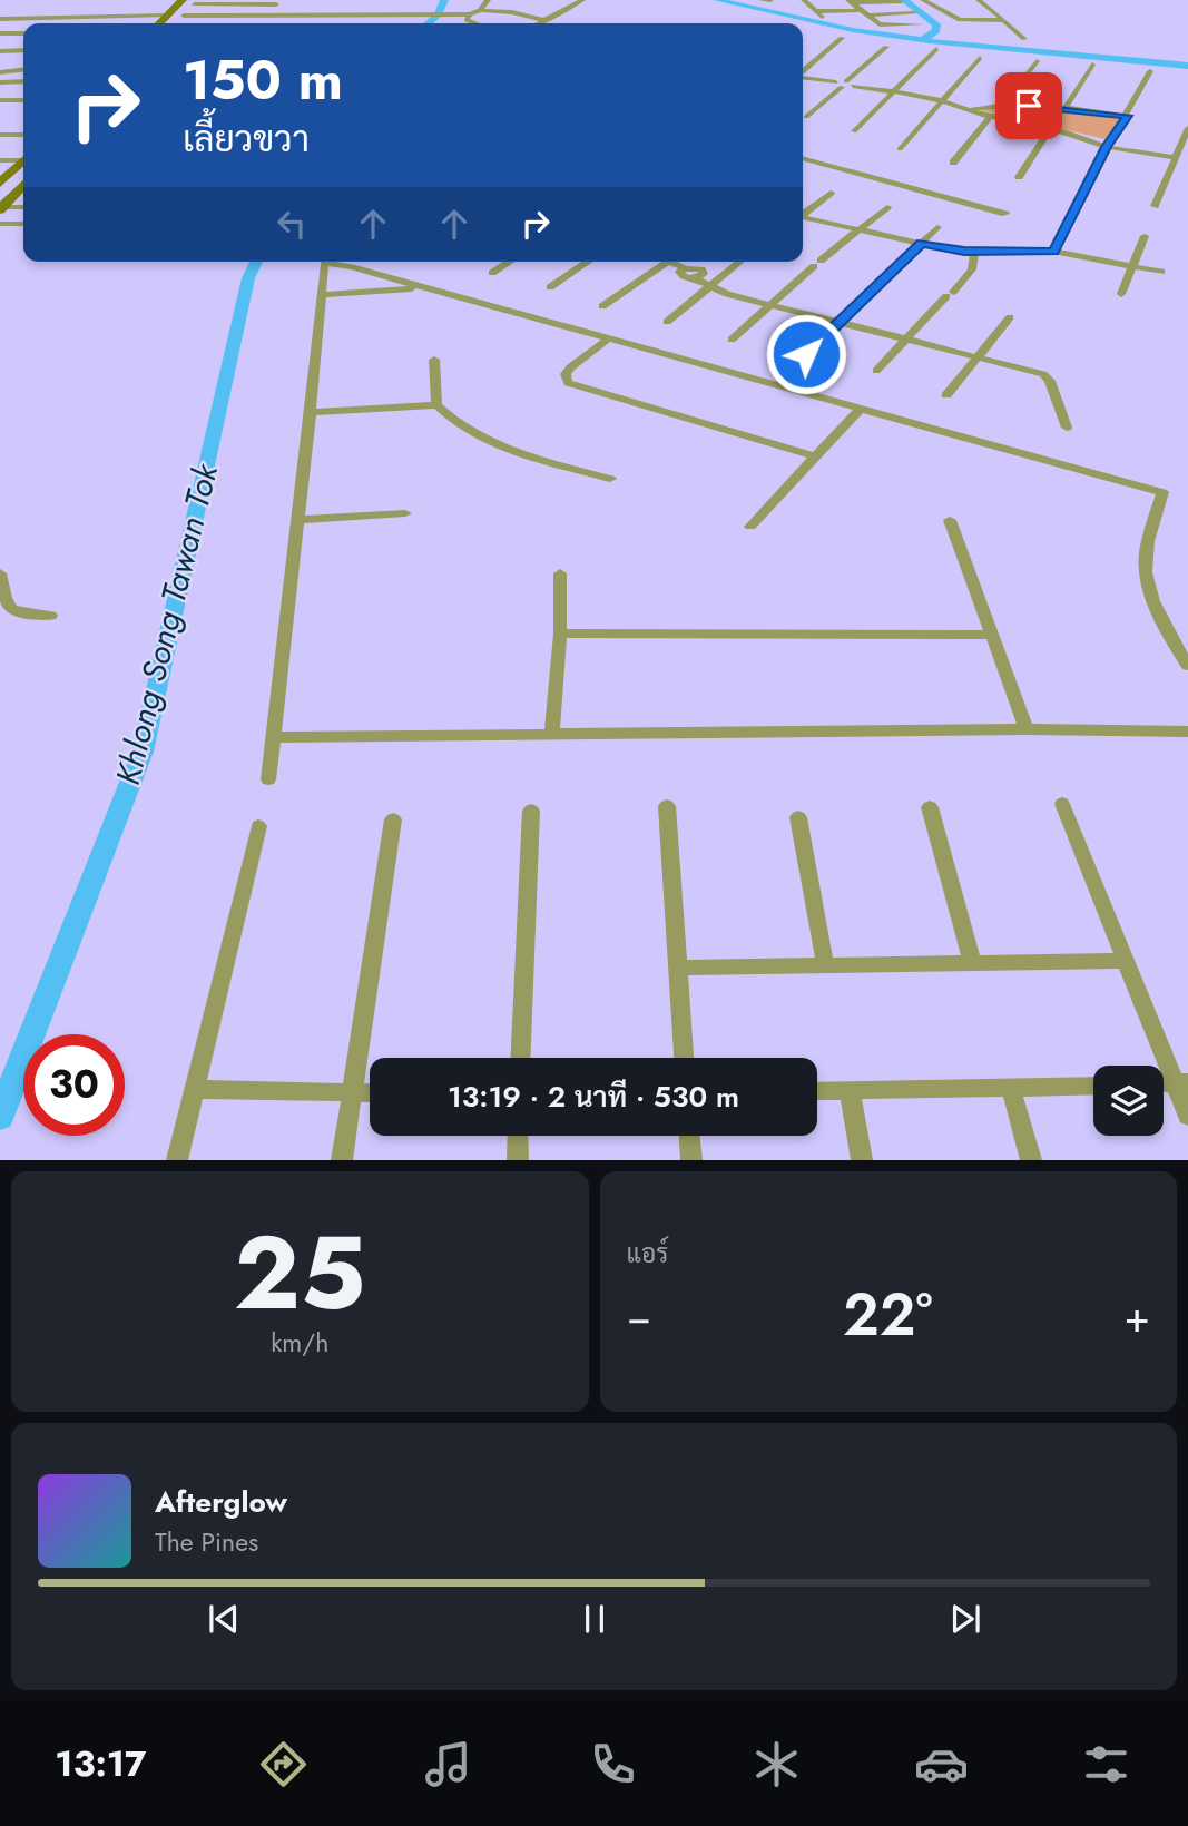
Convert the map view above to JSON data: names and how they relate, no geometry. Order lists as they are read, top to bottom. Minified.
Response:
{"water":["Khlong Song Tawan Tok"],"page":{"turn":["150 m","เลี้ยวขวา"],"limit":"30","trip":"13:19 · 2 นาที · 530 m","tile":[["25","km/h"],"แอร์"],"heat":["−","22°","+"],"song":["Afterglow","The Pines"],"tabs":"13:17"}}
